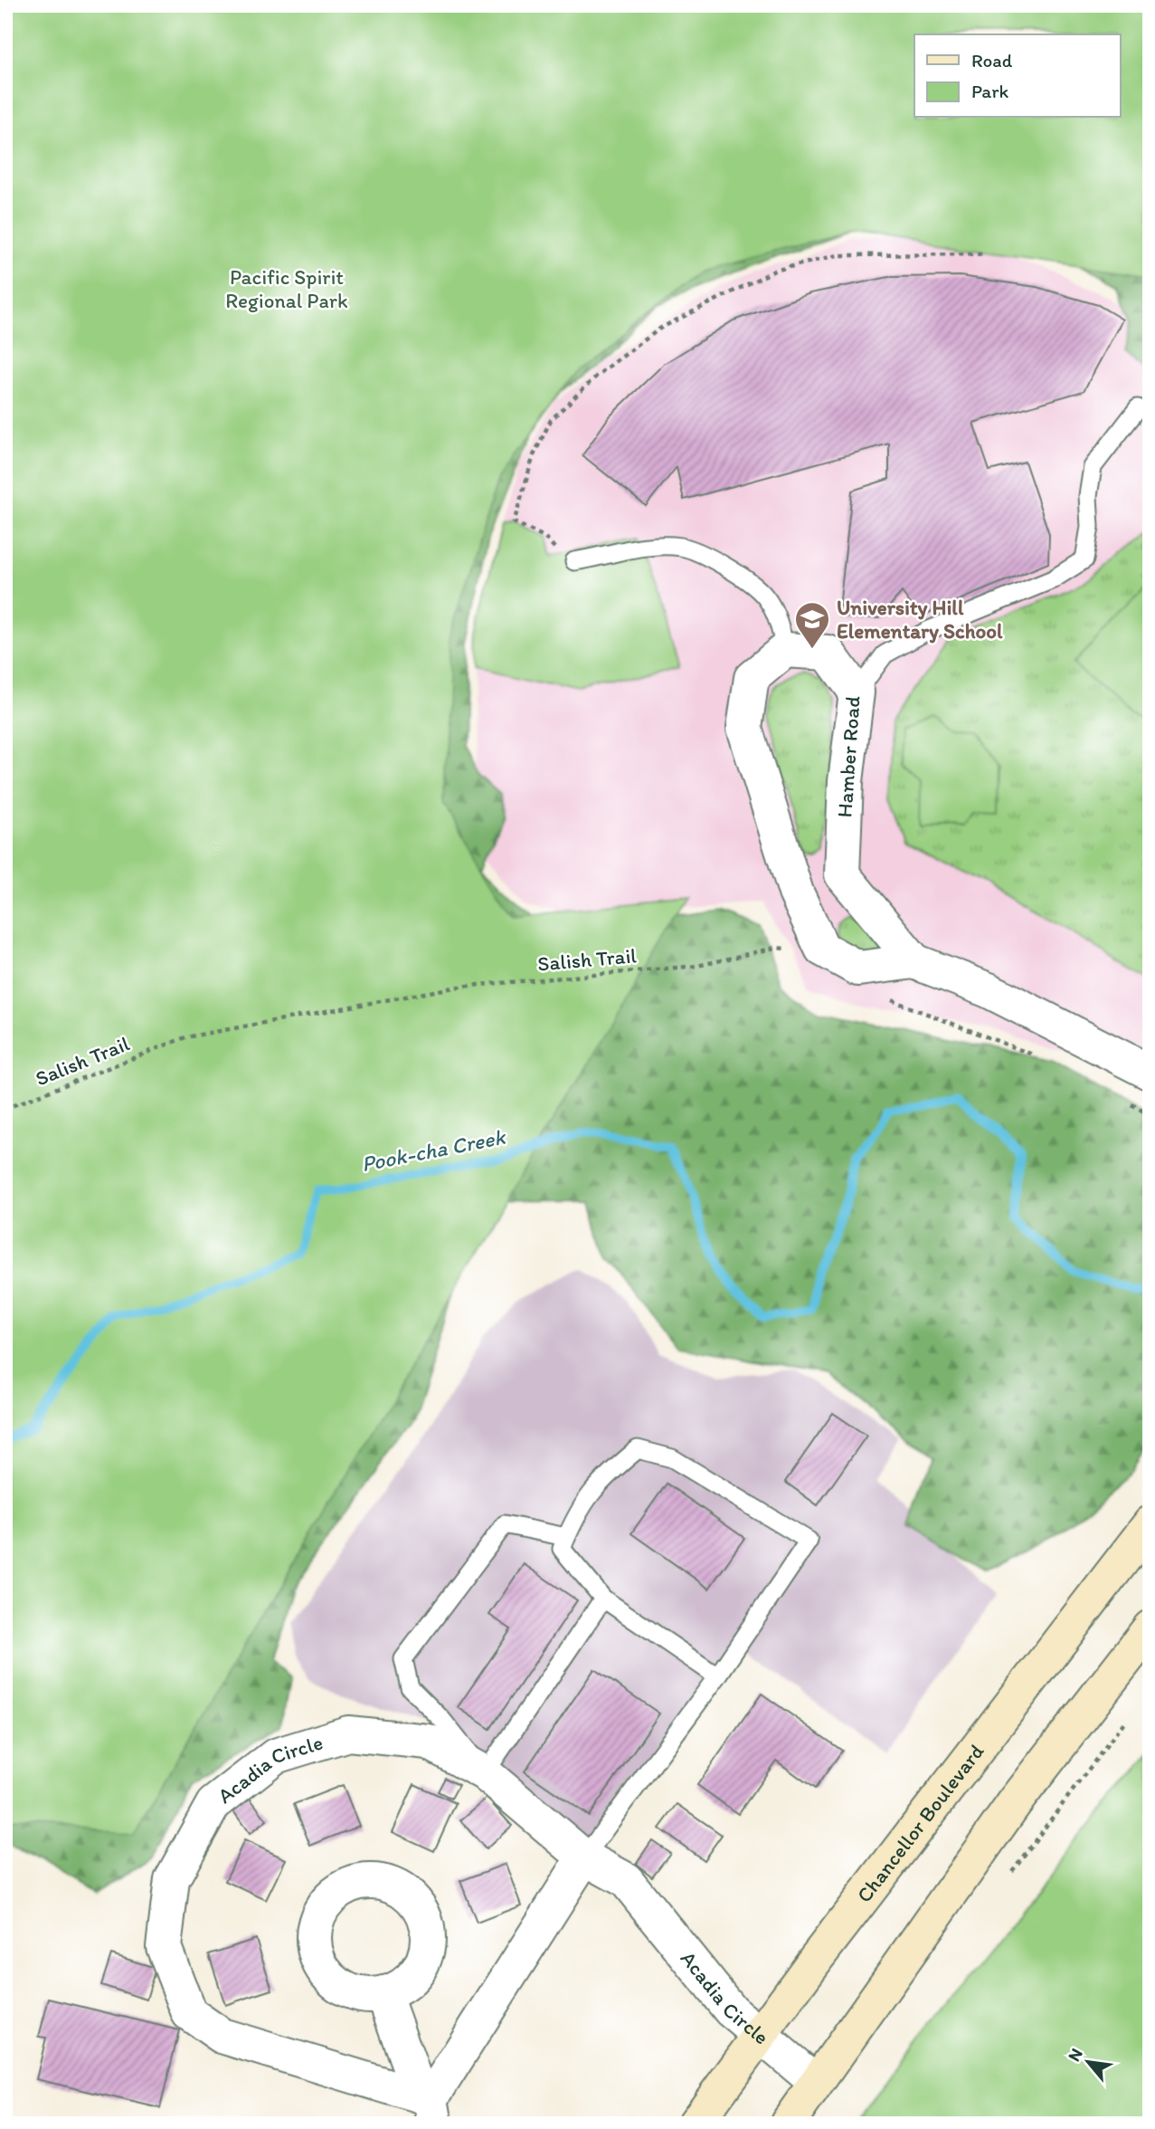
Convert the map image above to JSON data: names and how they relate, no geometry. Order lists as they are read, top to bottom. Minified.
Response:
{"streets":{"main road":["Chancellor Boulevard"],"street":["Hamber Road","Acadia Circle"],"path":["Salish Trail"]},"crossings":[["Acadia Circle","Chancellor Boulevard"]],"water":["Pook-cha Creek"],"parks":["Pacific Spirit Regional Park"],"places":{"school or university":["University Hill Elementary School"]},"legend":["Road","Park"],"north":"top left"}
